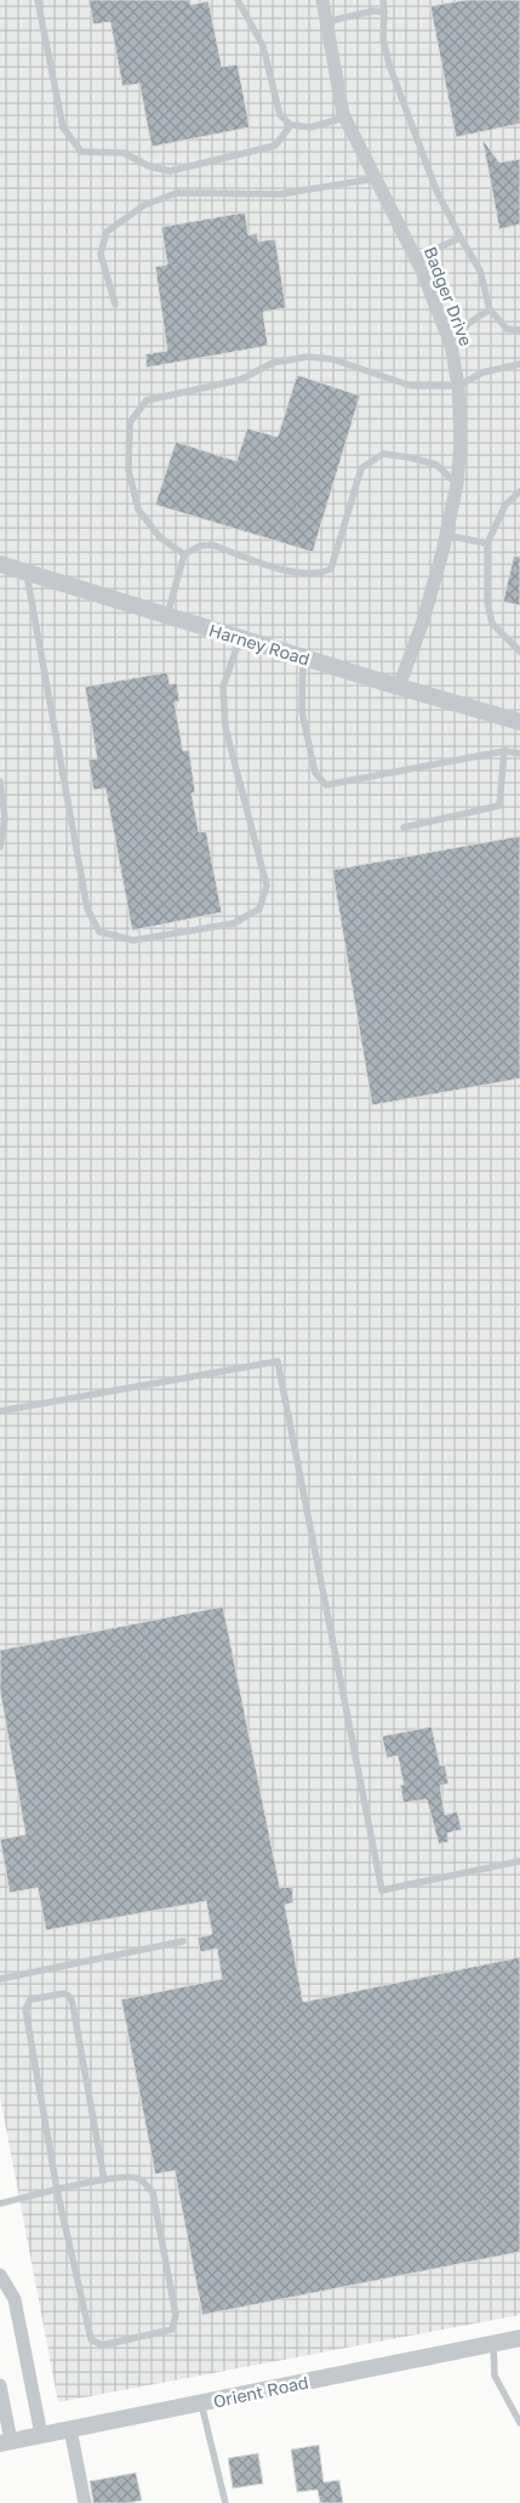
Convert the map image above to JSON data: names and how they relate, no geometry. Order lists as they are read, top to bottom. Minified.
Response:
{"streets":{"street":["Badger Drive","Harney Road","Orient Road"]},"crossings":[["Badger Drive","Harney Road"]]}
